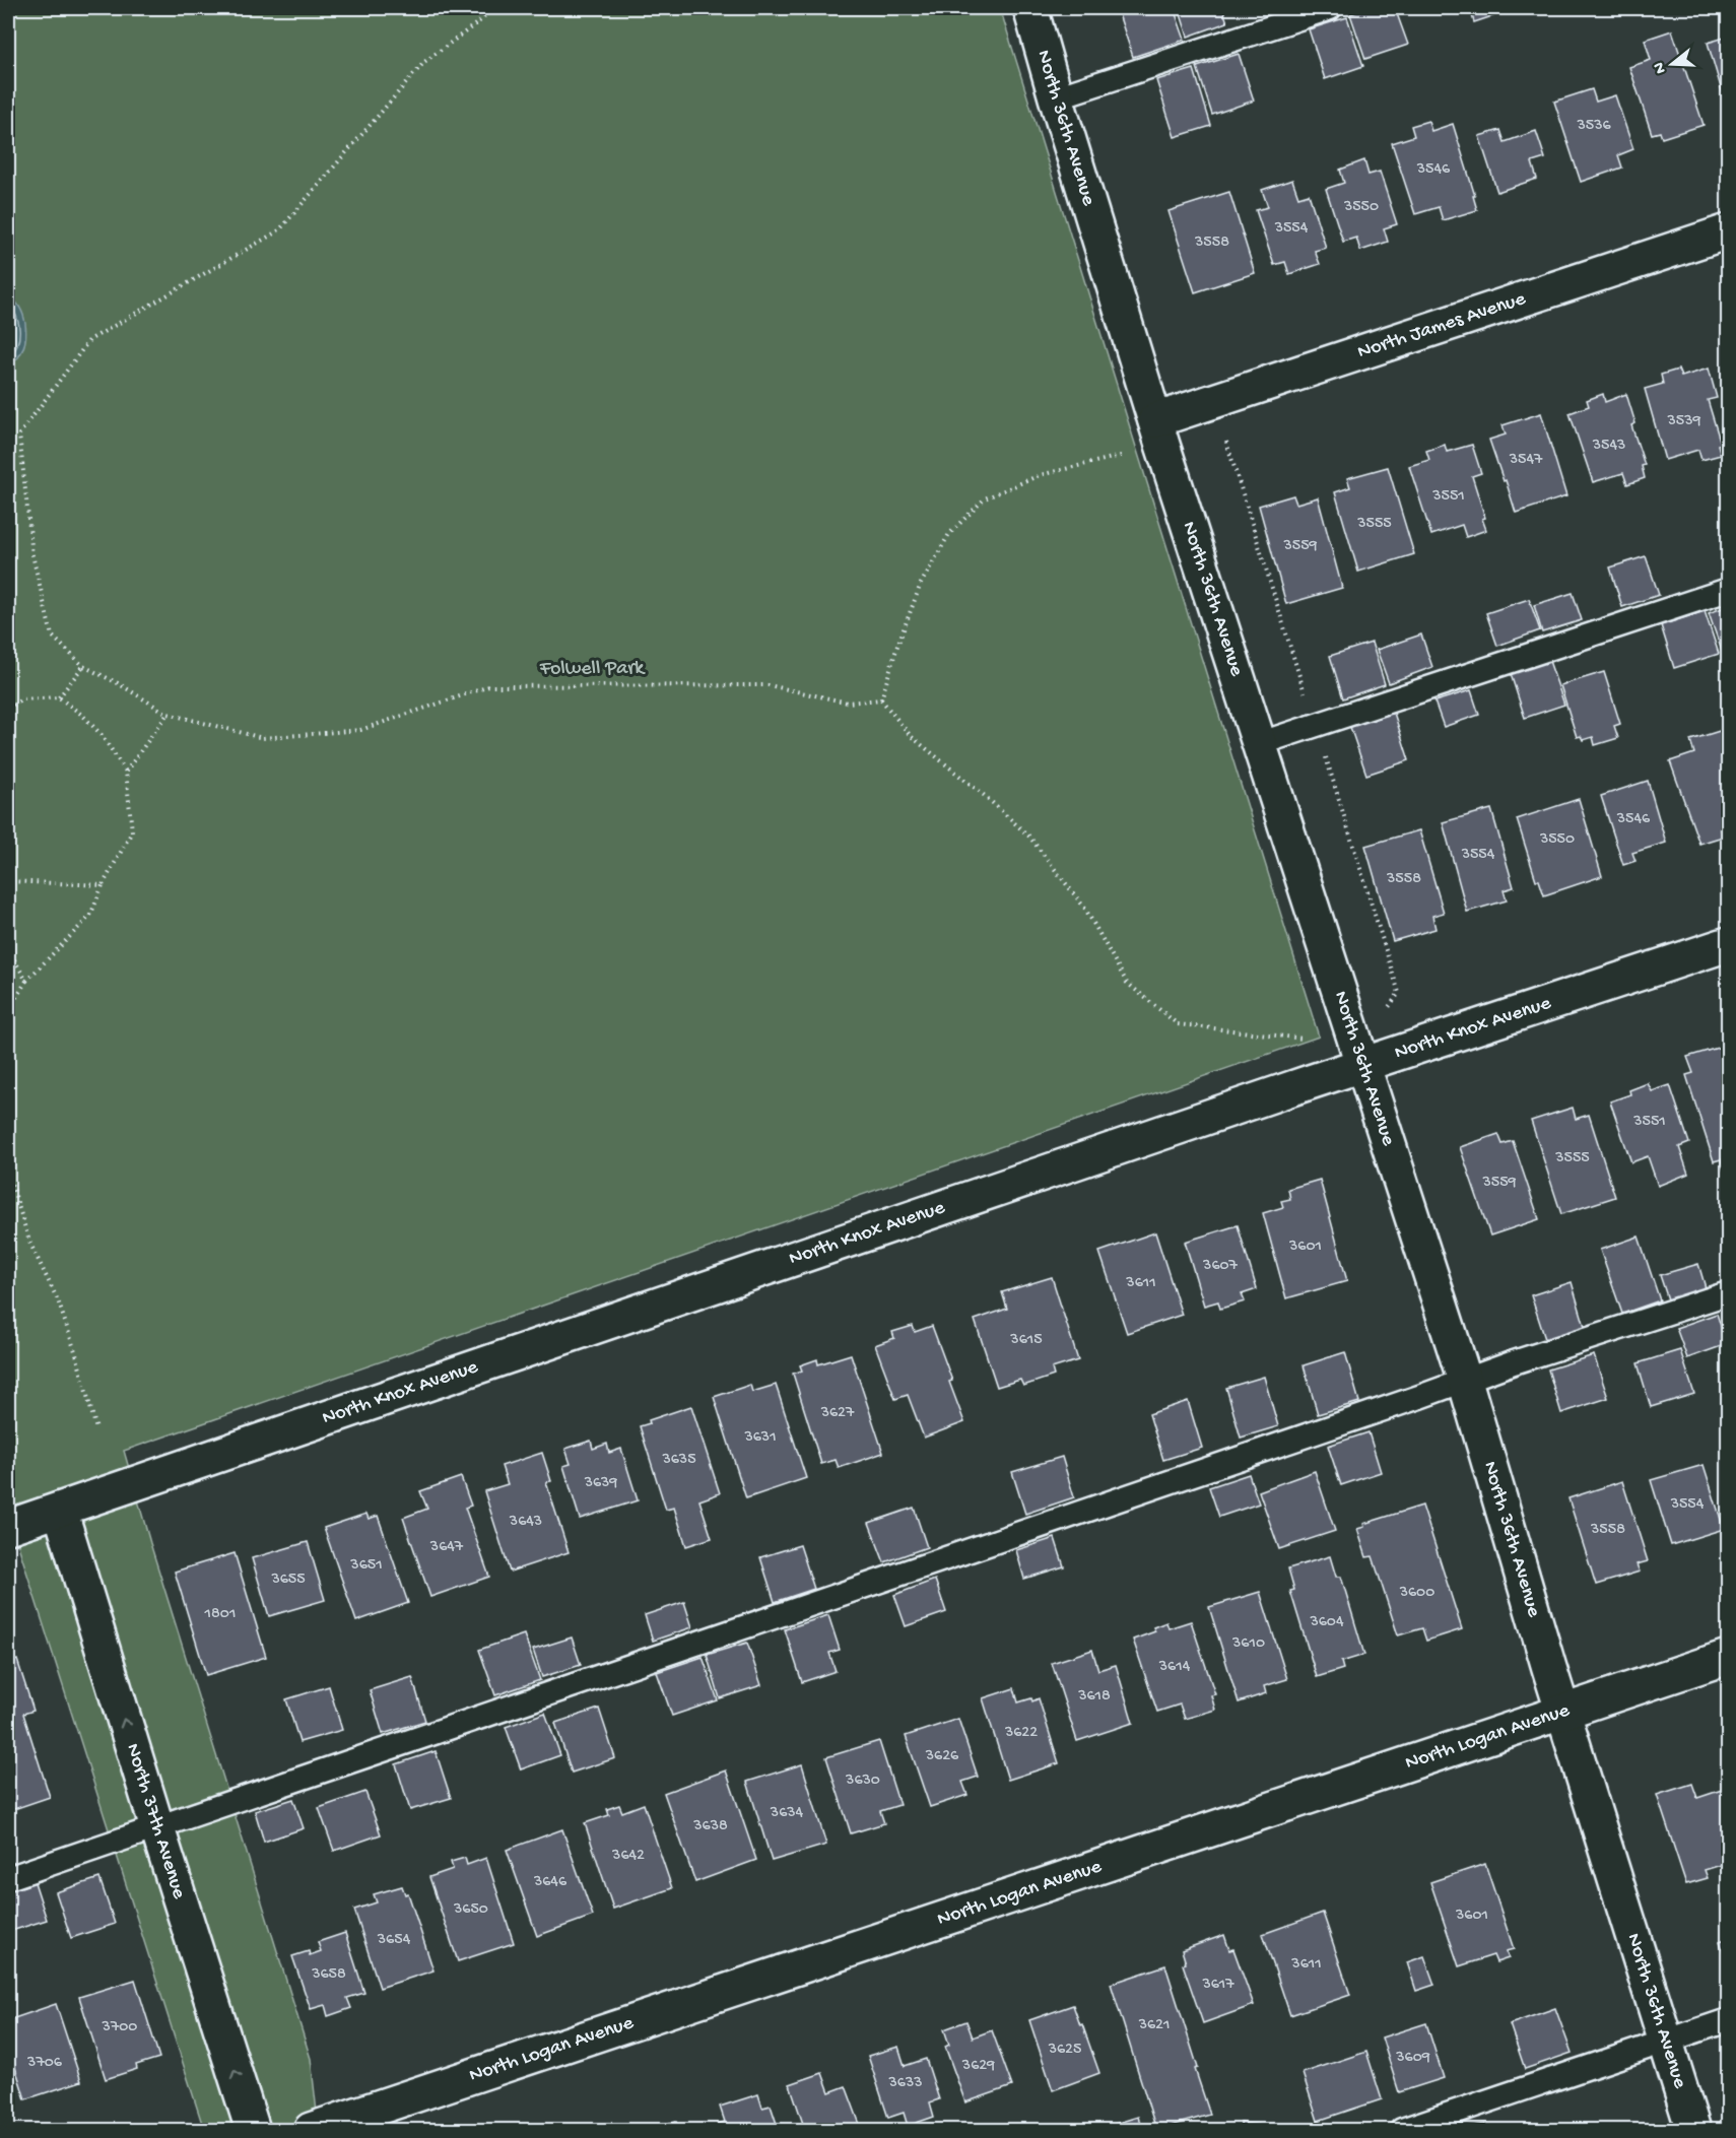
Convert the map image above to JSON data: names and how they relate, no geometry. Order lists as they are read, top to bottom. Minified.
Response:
{"streets":{"street":["North 36th Avenue","North James Avenue","North Knox Avenue","North Logan Avenue","North 37th Avenue"]},"crossings":[["North 36th Avenue","North James Avenue"],["North 36th Avenue","North Knox Avenue"],["North 36th Avenue","North Logan Avenue"],["North Knox Avenue","North 37th Avenue"]],"one_way":["North 37th Avenue"],"parks":["Folwell Park"],"house_numbers":["3536","3546","3550","3554","3558","3539","3543","3547","3551","3555","3559","3546","3550","3554","3558","3551","3555","3559","3601","3607","3611","3615","3627","3631","3635","3639","3554","3643","3558","3647","3651","3655","3600","1801","3604","3610","3614","3618","3622","3626","3630","3634","3638","3642","3646","3650","3601","3654","3611","3658","3617","3621","3700","3625","3609","3706","3629","3633"],"north":"left"}
